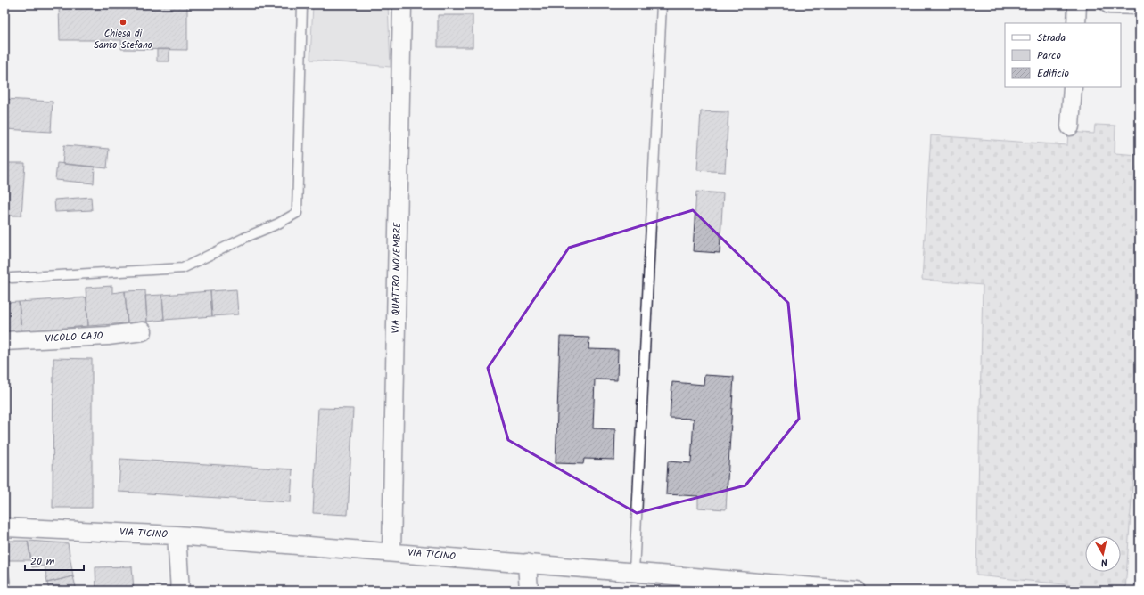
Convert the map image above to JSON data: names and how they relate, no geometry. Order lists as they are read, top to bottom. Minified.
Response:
{"streets":{"street":["VIA QUATTRO NOVEMBRE","VICOLO CAJO","VIA TICINO"]},"crossings":[["VIA QUATTRO NOVEMBRE","VIA TICINO"]],"places":["Chiesa di Santo Stefano"],"legend":["Strada","Parco","Edificio"],"scale_bar":"20 m","north":"bottom"}
